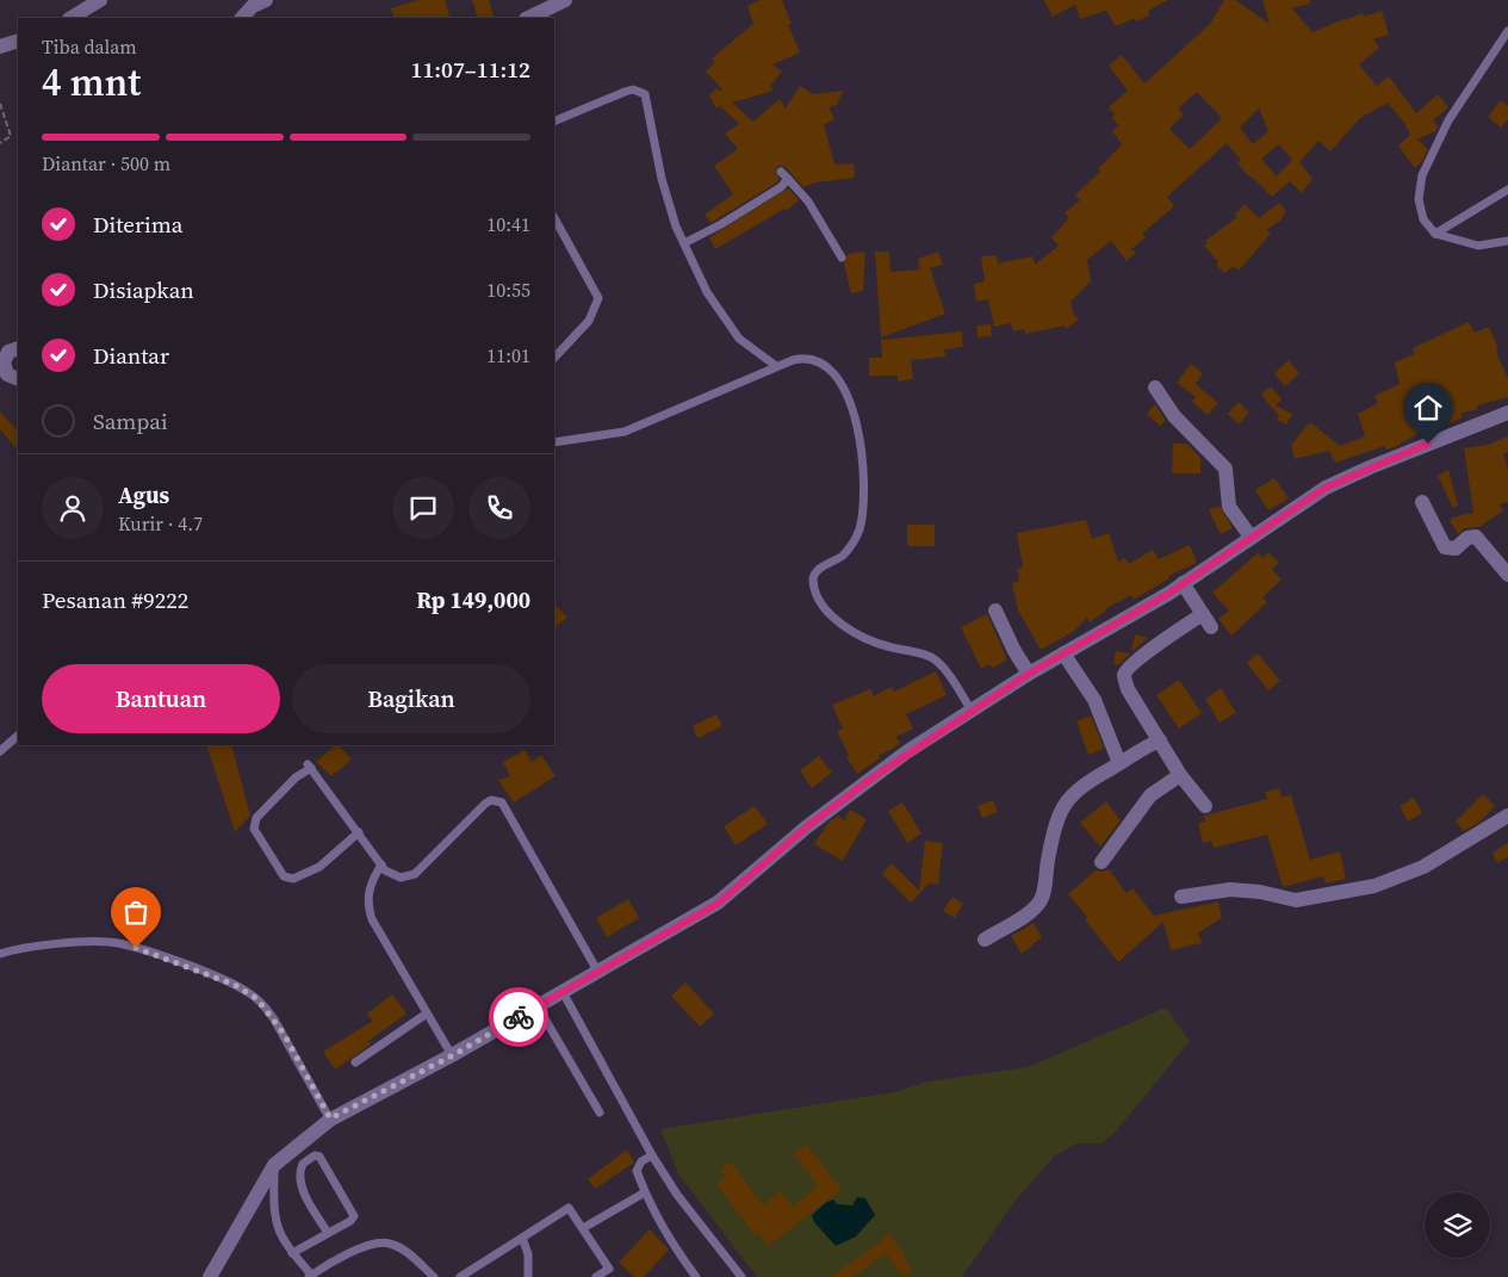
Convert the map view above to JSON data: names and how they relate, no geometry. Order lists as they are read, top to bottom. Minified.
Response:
{"page":{"heading":["4 mnt","Tiba dalam","11:07–11:12"],"panel":["Agus","Kurir · 4.7","Pesanan #9222","Rp 149,000"],"bar":"Diantar · 500 m","list":[["Diterima","10:41"],["Disiapkan","10:55"],["Diantar","11:01"],"Sampai"],"buttons":["Bantuan","Bagikan"]}}
